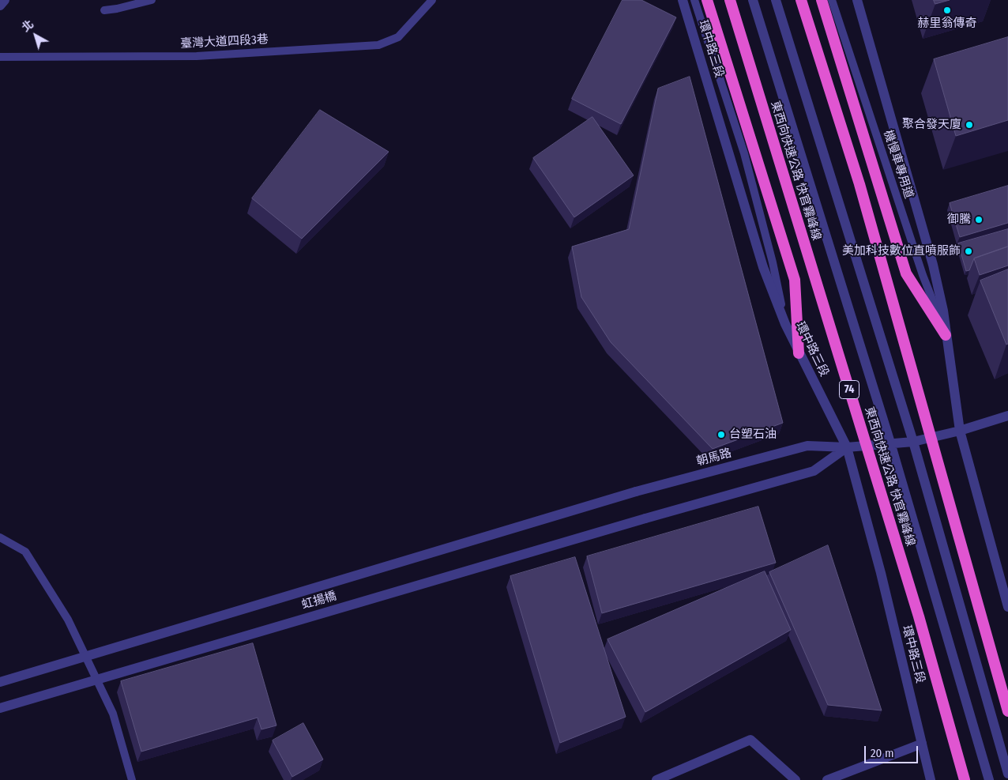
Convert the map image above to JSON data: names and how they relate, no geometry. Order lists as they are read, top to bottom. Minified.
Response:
{"streets":{"highway":["東西向快速公路 快官霧峰線","74"],"street":["環中路三段","朝馬路","虹揚橋"],"lane":["臺灣大道四段3巷","機慢車專用道"]},"crossings":[["環中路三段","朝馬路"],["朝馬路","虹揚橋"]],"places":["赫里翁傳奇","聚合發天廈","御騰","美加科技數位直噴服飾","台塑石油"],"scale_bar":"20 m","north":"top left"}
